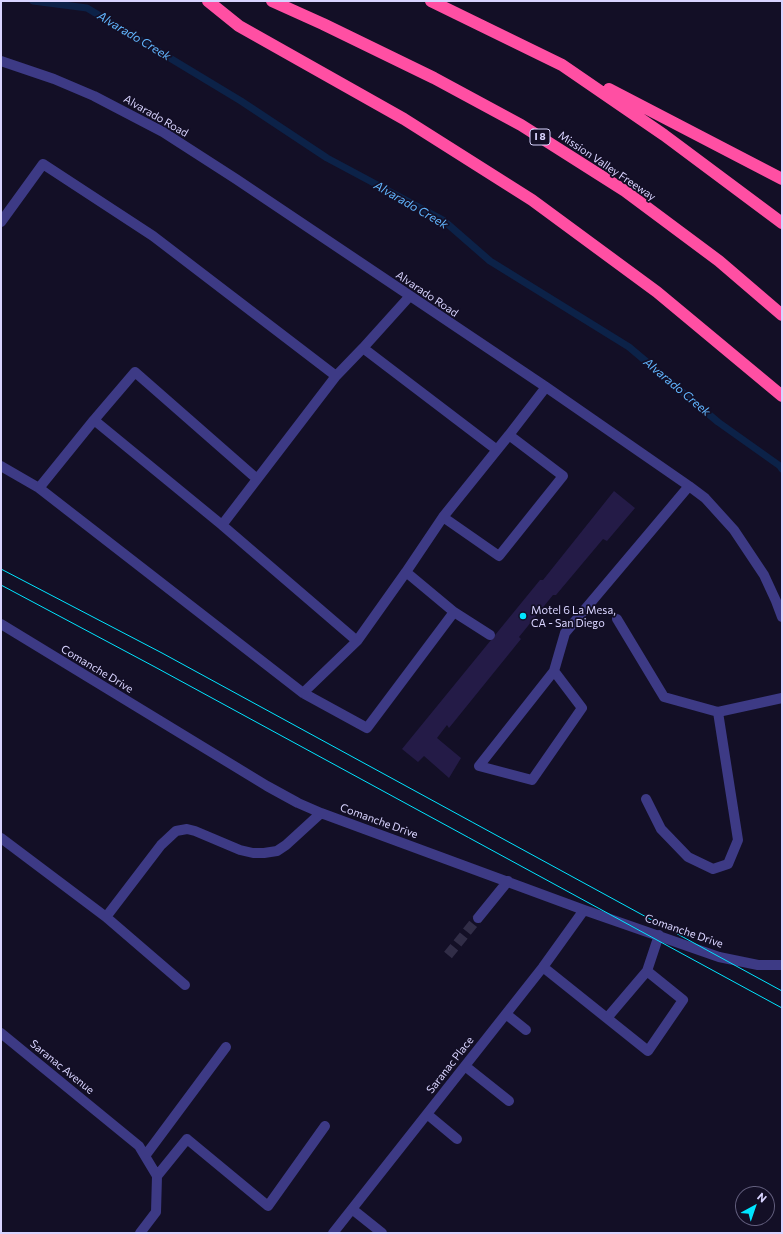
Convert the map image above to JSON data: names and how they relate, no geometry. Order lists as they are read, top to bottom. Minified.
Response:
{"streets":{"highway":["I 8","Mission Valley Freeway"],"street":["Alvarado Road","Comanche Drive","Saranac Place","Saranac Avenue"]},"crossings":[["Comanche Drive","Saranac Place"]],"water":["Alvarado Creek"],"places":["Motel 6 La Mesa, CA - San Diego"],"north":"top right"}
